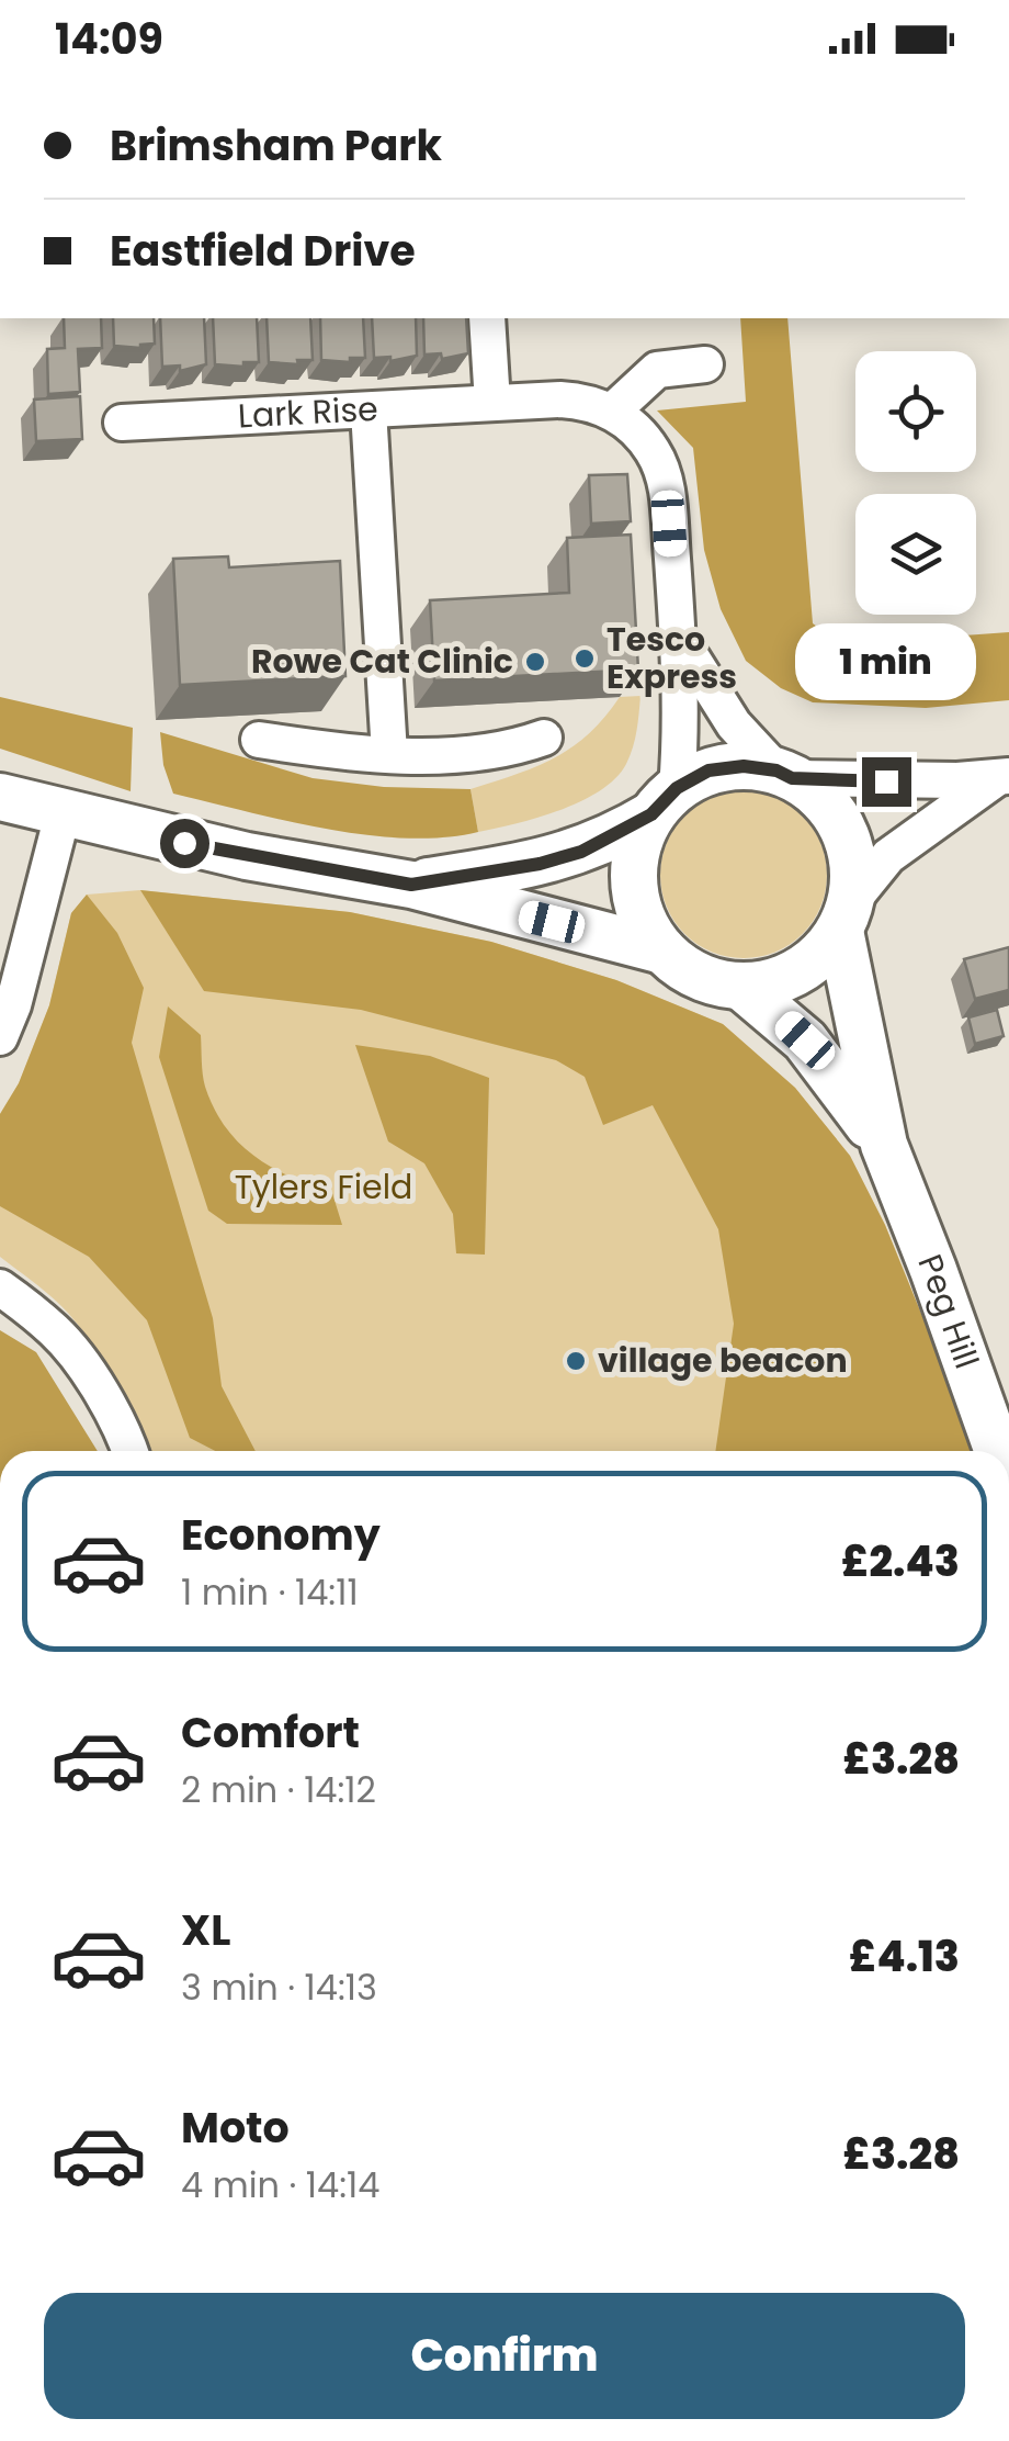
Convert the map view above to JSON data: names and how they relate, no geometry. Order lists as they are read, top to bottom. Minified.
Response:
{"streets":{"main road":["Peg Hill"],"street":["Lark Rise"]},"parks":["Tylers Field"],"places":["Tesco Express","Rowe Cat Clinic","village beacon"],"page":{"status":"14:09","banner":["Brimsham Park","Eastfield Drive"],"bubble":"1 min","list":[{"name":"Economy","note":"1 min · 14:11","value":"£2.43"},{"name":"Comfort","note":"2 min · 14:12","value":"£3.28"},{"name":"XL","note":"3 min · 14:13","value":"£4.13"},{"name":"Moto","note":"4 min · 14:14","value":"£3.28"}],"buttons":"Confirm"}}
